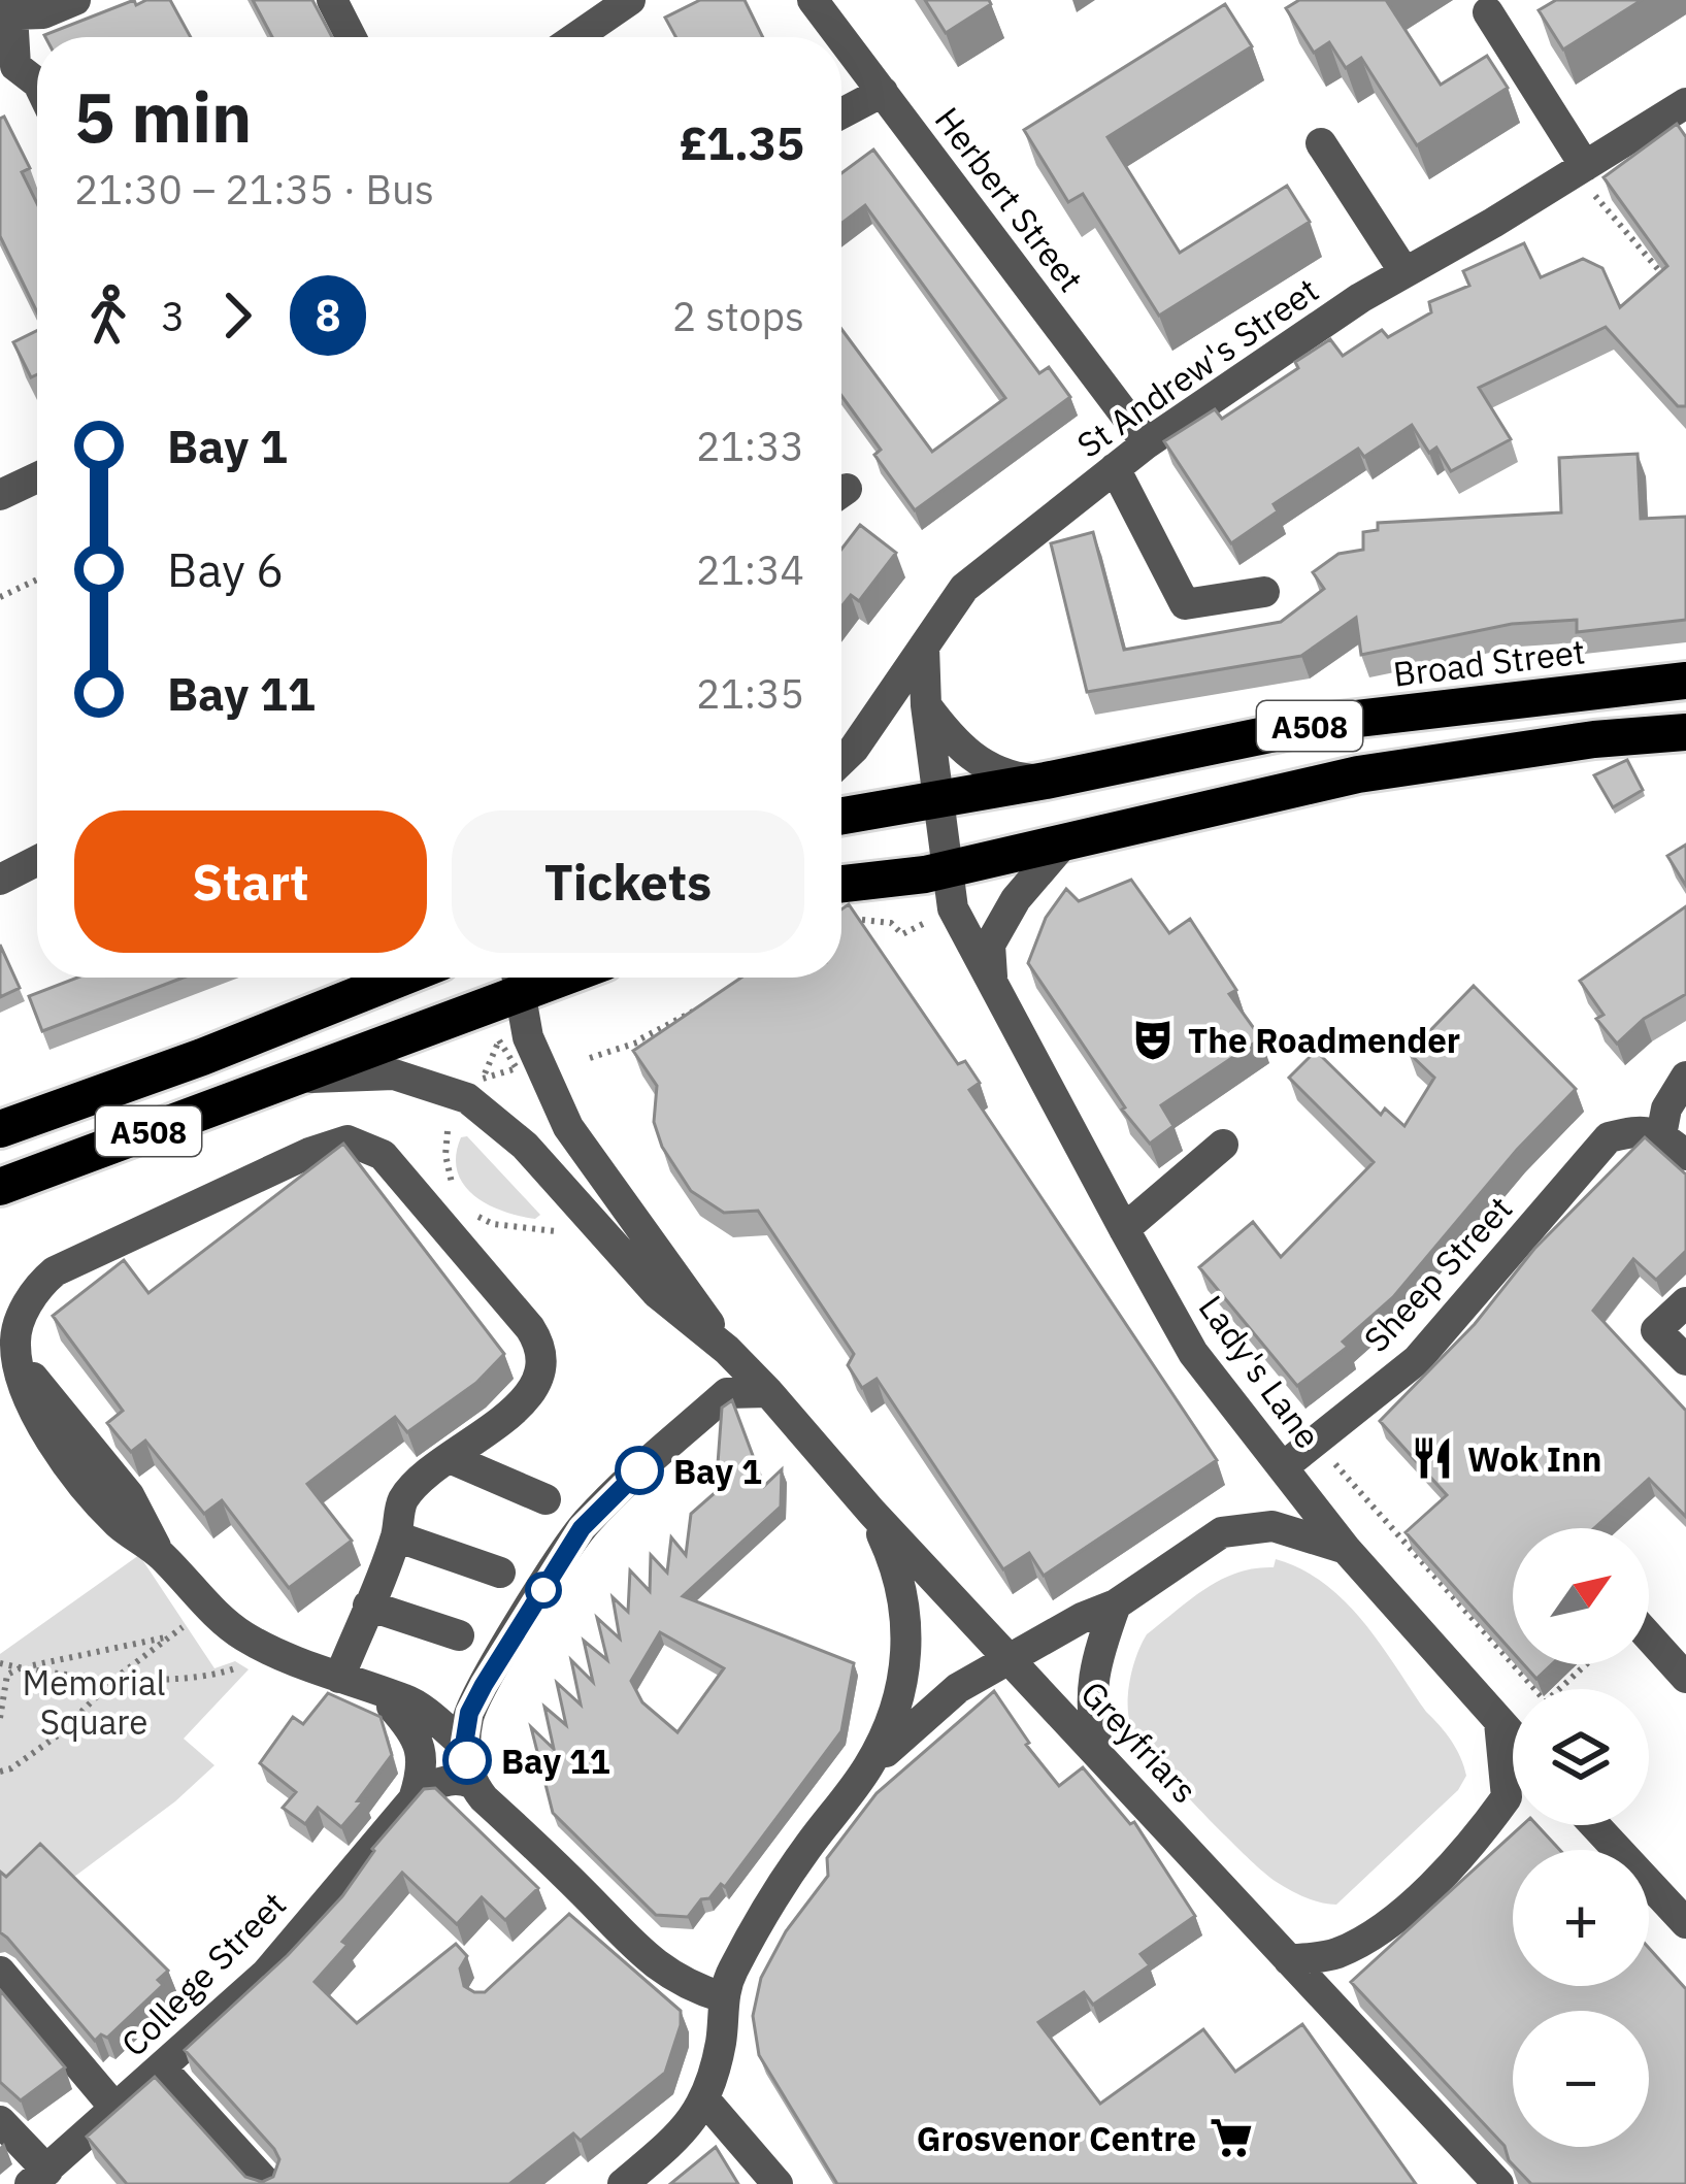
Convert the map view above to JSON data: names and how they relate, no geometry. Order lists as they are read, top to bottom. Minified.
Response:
{"streets":{"highway":["Broad Street","A508"],"street":["Herbert Street","St Andrew's Street","Sheep Street","Lady's Lane","Greyfriars","College Street"]},"crossings":[["Herbert Street","St Andrew's Street"],["St Andrew's Street","Lady's Lane"],["Broad Street","A508"],["Broad Street","Lady's Lane"],["A508","Lady's Lane"],["A508","Greyfriars"],["Sheep Street","Lady's Lane"],["Lady's Lane","Greyfriars"]],"parks":["Memorial Square"],"places":{"theatre":["The Roadmender"],"restaurant":["Wok Inn"],"other":["Bay 1","Bay 11"],"supermarket":["Grosvenor Centre"]},"lines":["bus line 8"],"north":"top right","page":{"heading":["5 min","21:30 – 21:35 · Bus","£1.35"],"legs":["3","8","2 stops"],"list":[{"name":"Bay 1","value":"21:33"},{"name":"Bay 6","value":"21:34"},{"name":"Bay 11","value":"21:35"}],"buttons":["Start","Tickets"],"map_buttons":["+","−"]}}
